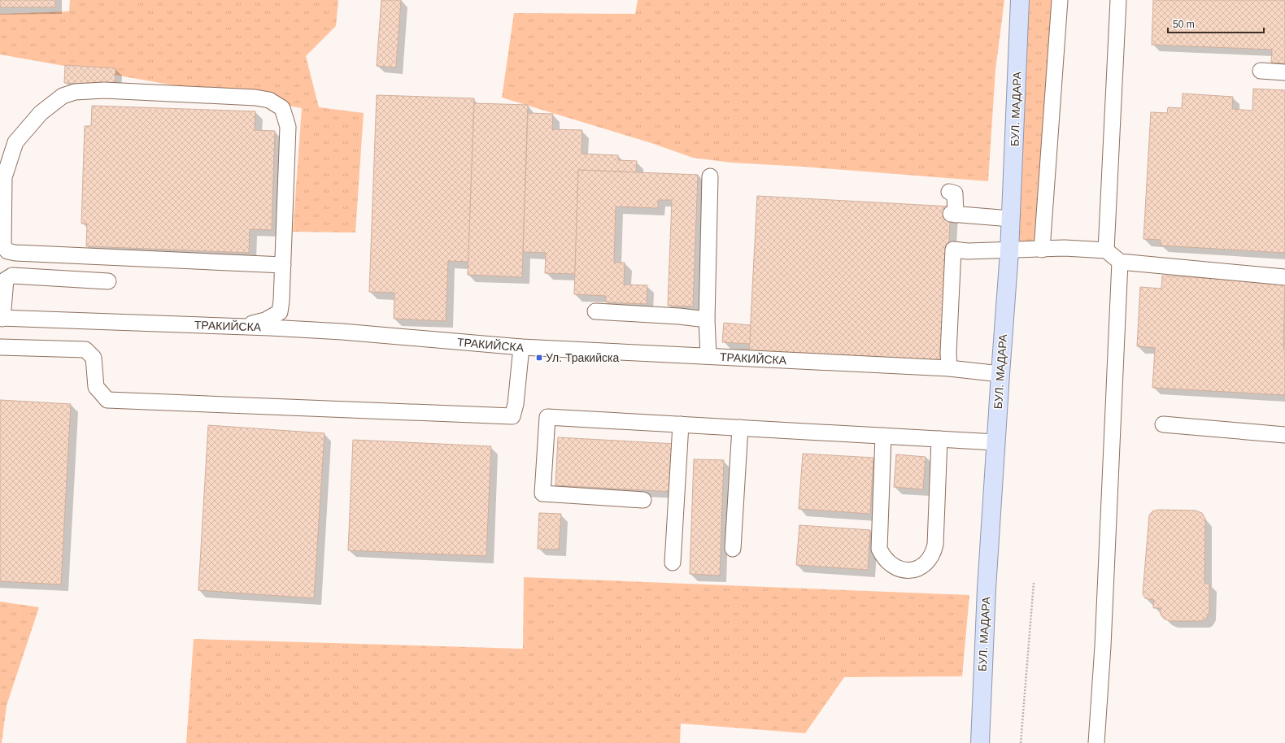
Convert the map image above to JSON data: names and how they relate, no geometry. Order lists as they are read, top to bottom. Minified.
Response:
{"streets":{"main road":["БУЛ. МАДАРА"],"street":["ТРАКИЙСКА"]},"crossings":[["БУЛ. МАДАРА","ТРАКИЙСКА"]],"places":{"transit":["Ул. Тракийска"]},"scale_bar":"50 m"}
